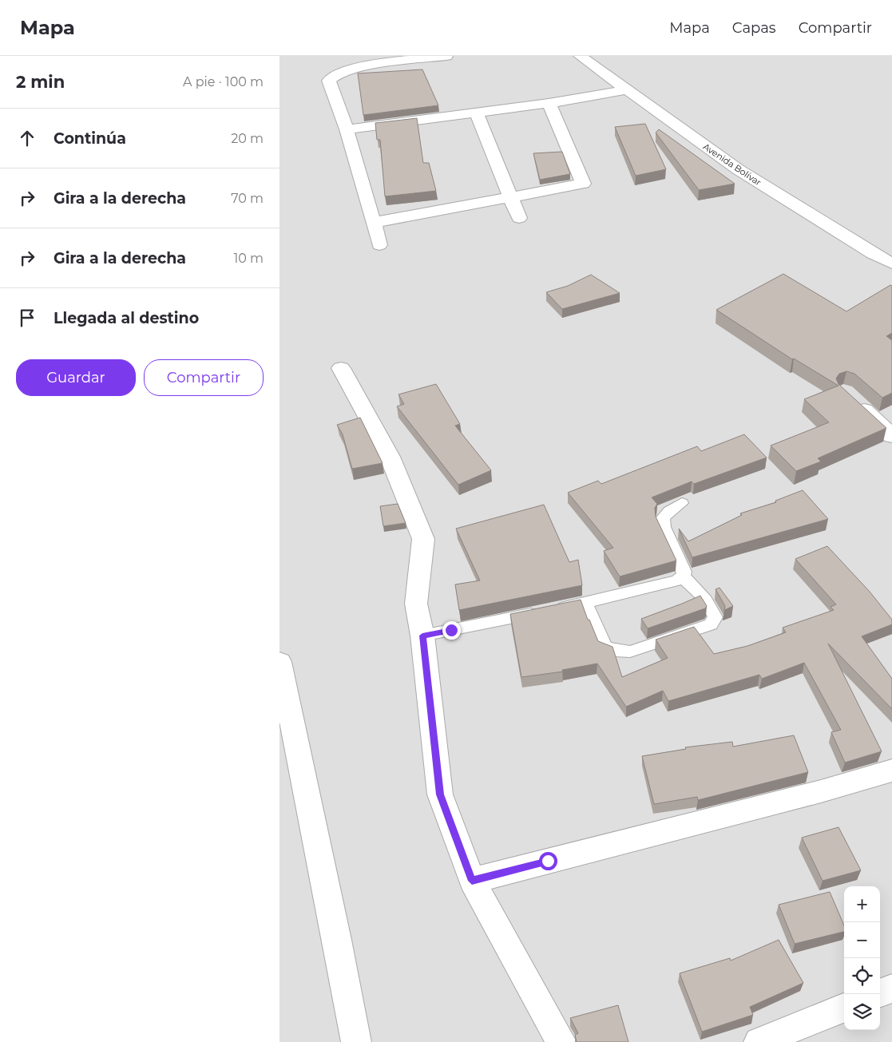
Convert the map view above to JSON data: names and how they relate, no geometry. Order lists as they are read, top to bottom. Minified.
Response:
{"streets":{"street":["Avenida Bolívar"]},"page":{"header":"Mapa","nav":["Mapa","Capas","Compartir"],"heading":["2 min","A pie · 100 m"],"list":[["Continúa","20 m"],["Gira a la derecha","70 m"],["Gira a la derecha","10 m"],"Llegada al destino"],"buttons":["Guardar","Compartir"],"map_buttons":["+","−"]}}
